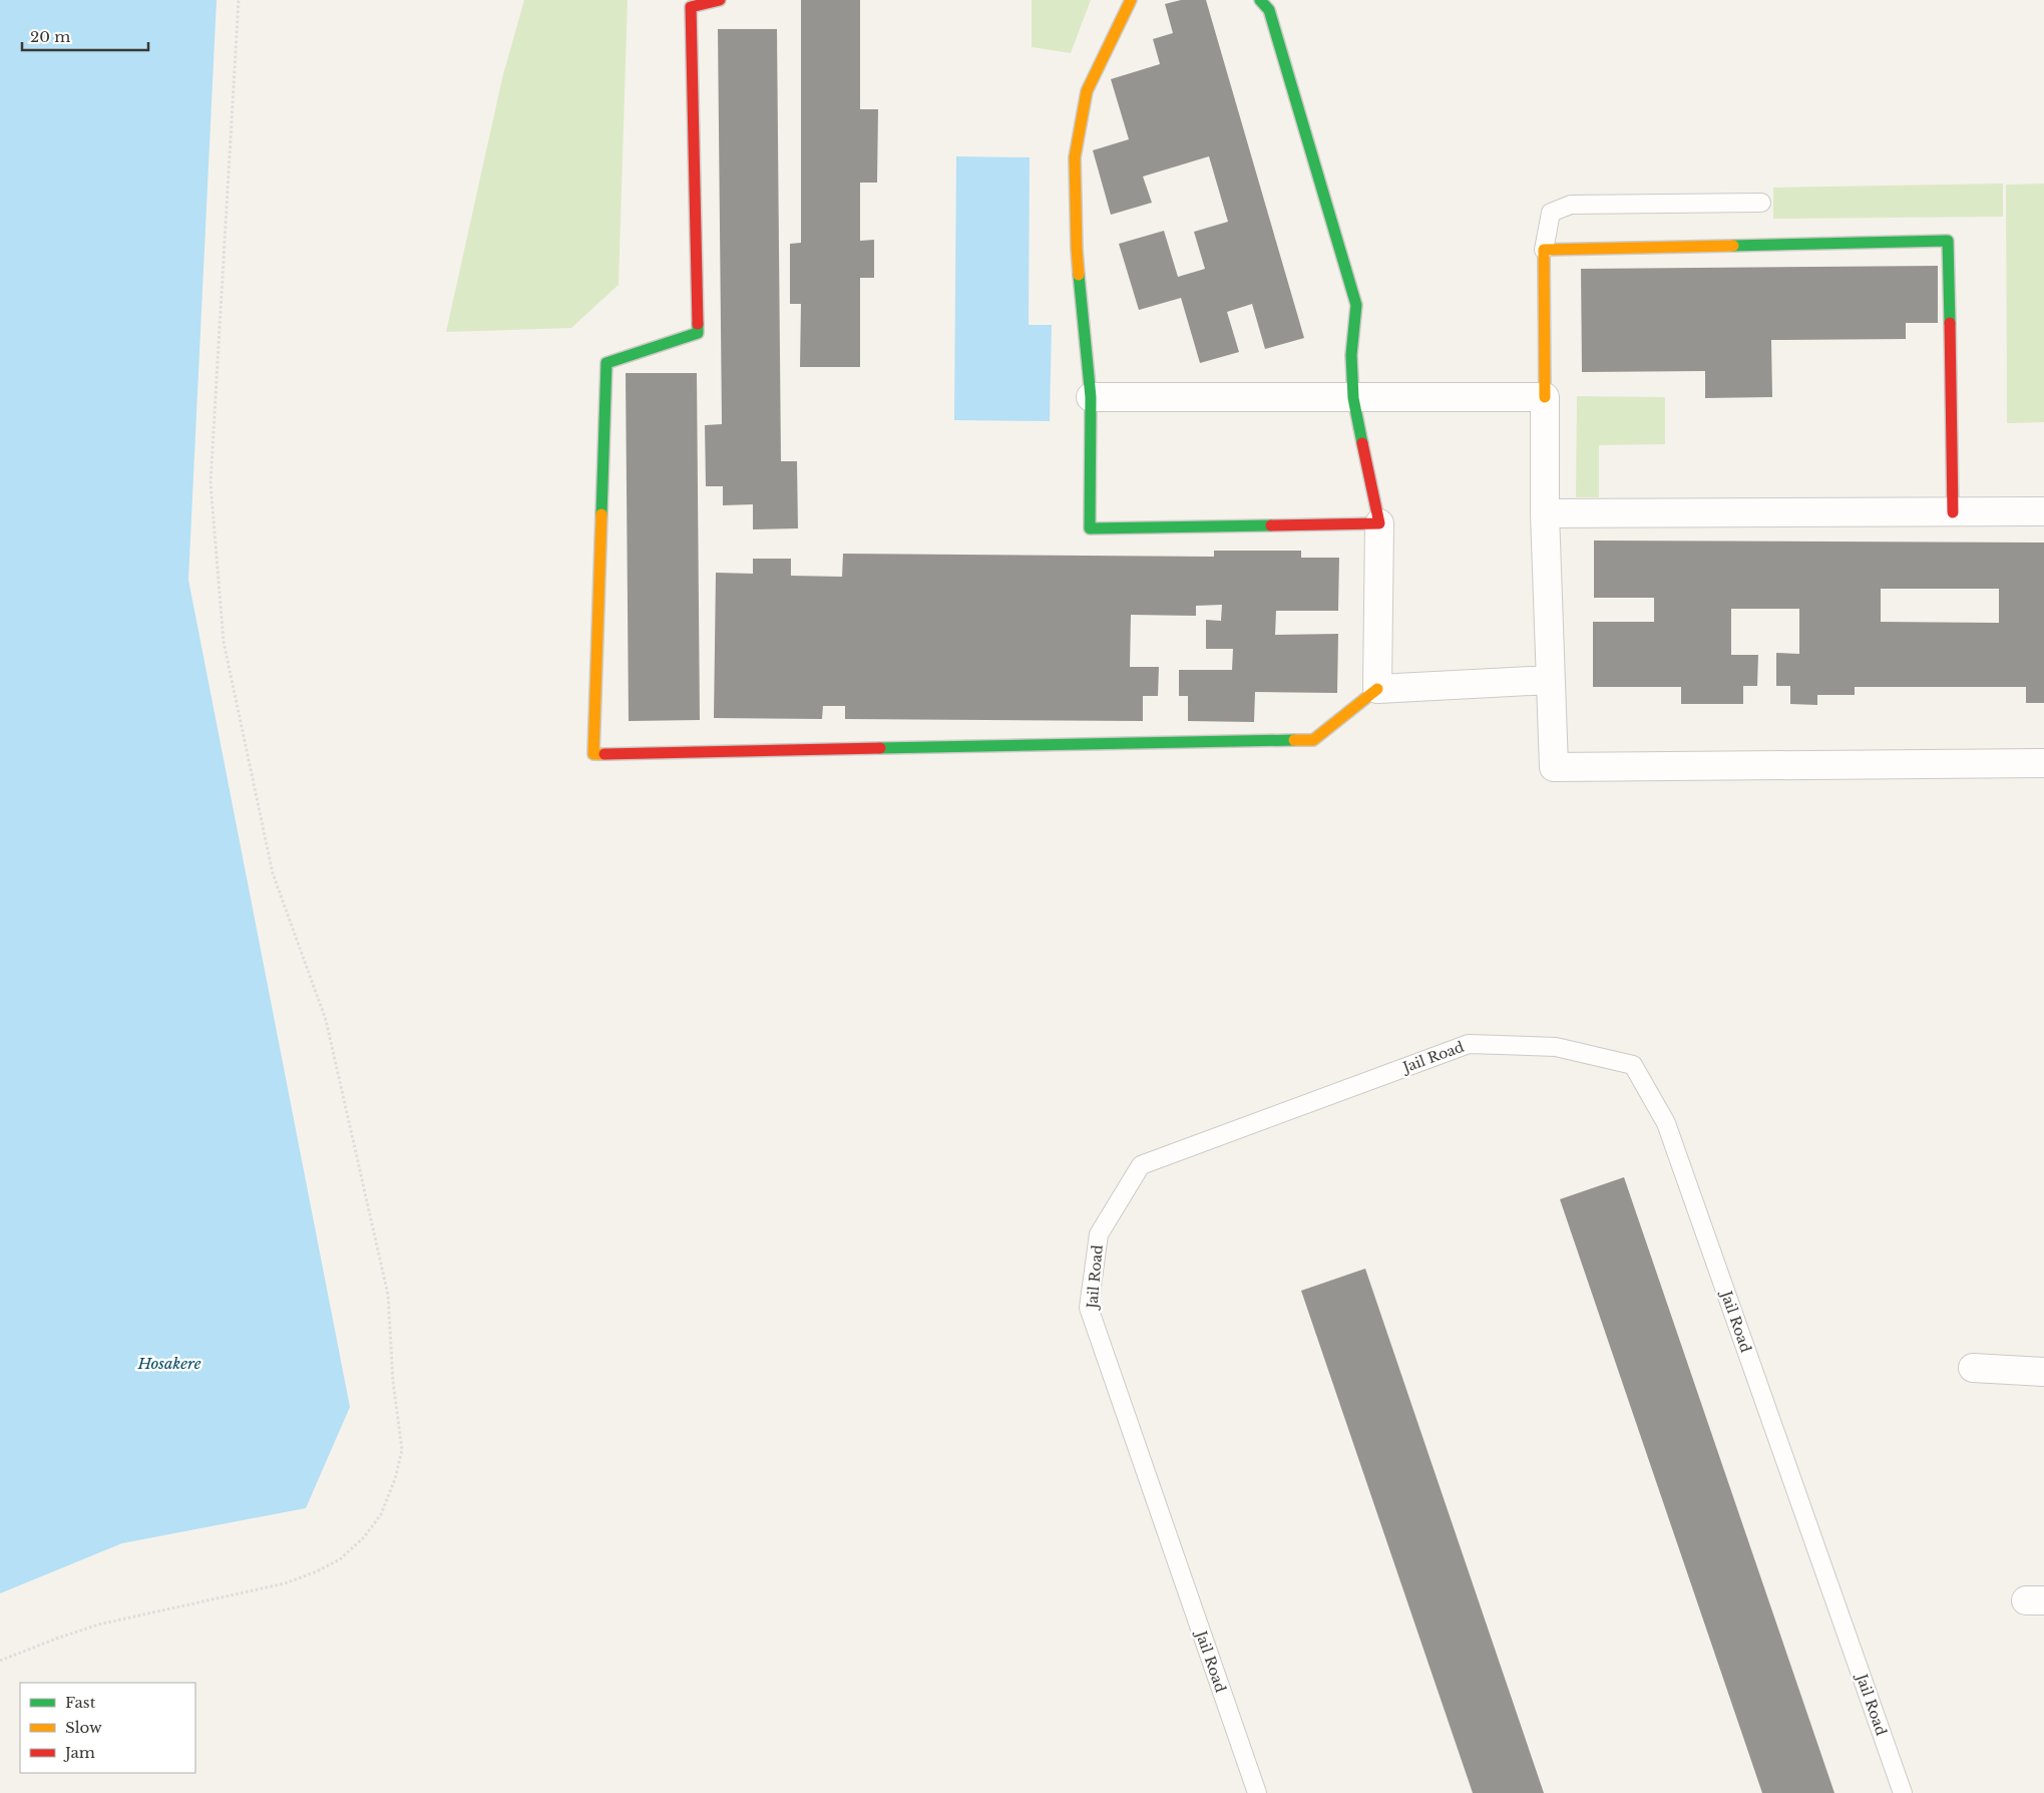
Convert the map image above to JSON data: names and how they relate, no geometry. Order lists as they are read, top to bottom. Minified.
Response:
{"streets":{"lane":["Jail Road"]},"water":["Hosakere"],"legend":["Fast","Slow","Jam"],"scale_bar":"20 m"}
